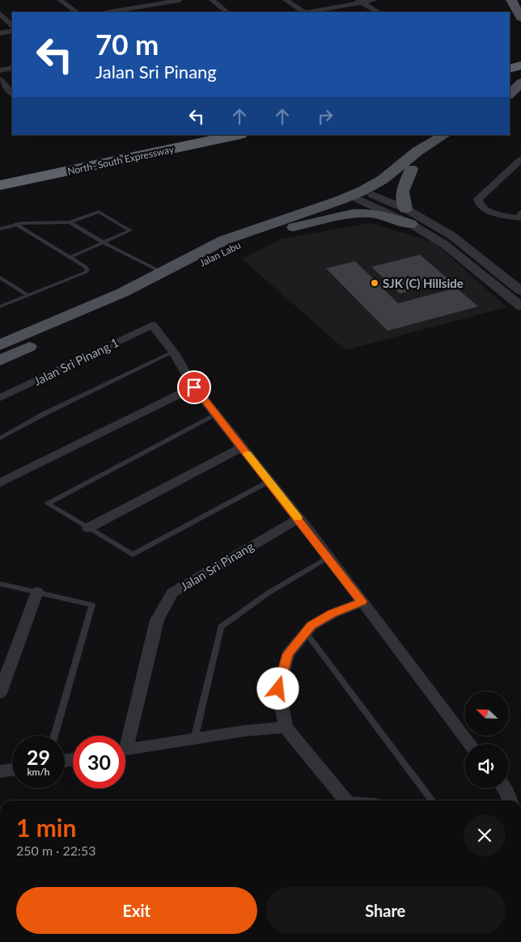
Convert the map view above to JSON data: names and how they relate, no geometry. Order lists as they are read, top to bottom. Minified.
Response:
{"streets":{"highway":["North–South Expressway"],"main road":["Jalan Labu"],"street":["Jalan Sri Pinang 1","Jalan Sri Pinang"]},"places":["SJK (C) Hillside"],"north":"top left","page":{"turn":["70 m","Jalan Sri Pinang"],"speed":"29 km/h","limit":"30","heading":["1 min","250 m · 22:53"],"buttons":["Exit","Share"]}}
